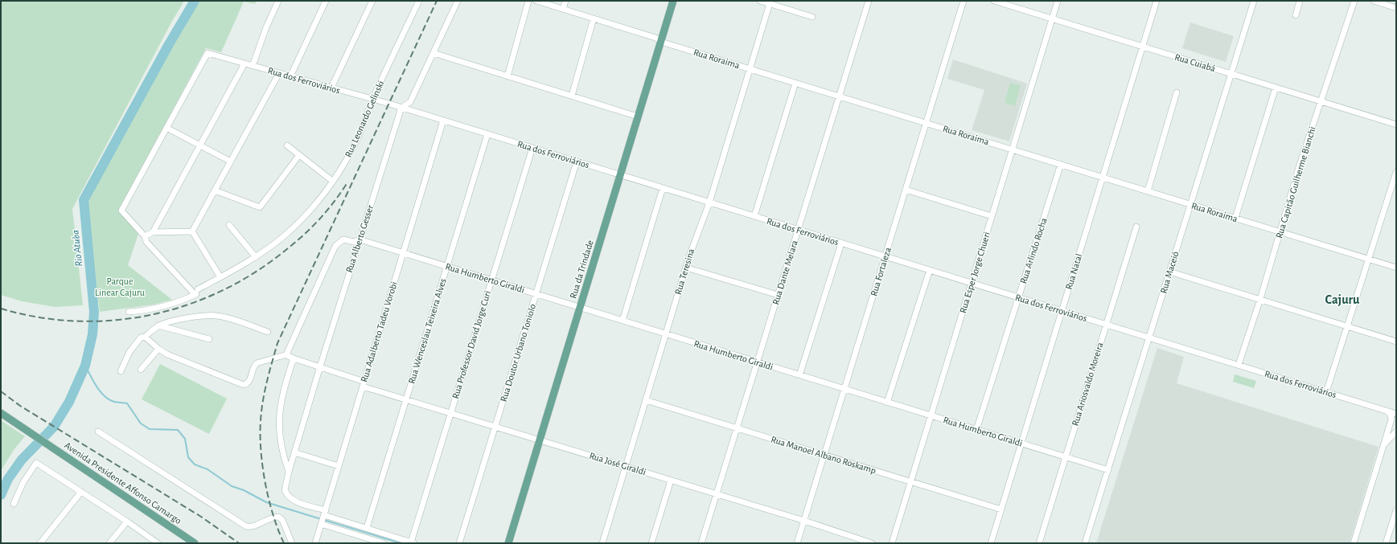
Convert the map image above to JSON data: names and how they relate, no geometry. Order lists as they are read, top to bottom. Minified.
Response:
{"streets":{"main road":["Rua da Trindade","Avenida Presidente Affonso Camargo"],"street":["Rua Roraima","Rua Cuiabá","Rua dos Ferroviários","Rua Leonardo Gelinski","Rua Capitão Guilherme Bianchi","Rua Alberto Gesser","Rua Arlindo Rocha","Rua Teresina","Rua Fortaleza","Rua Natal","Rua Dante Melara","Rua Esper Jorge Chueri","Rua Maceió","Rua Humberto Giraldi","Rua Wenceslau Teixeira Alves","Rua Adalberto Tadeu Vorobi","Rua Professor David Jorge Curi","Rua Doutor Urbano Toniolo","Rua Ariosvaldo Moreira","Rua Manoel Albano Roskamp","Rua José Giraldi"]},"crossings":[["Rua Roraima","Rua Capitão Guilherme Bianchi"],["Rua Roraima","Rua Arlindo Rocha"],["Rua Roraima","Rua da Trindade"],["Rua Roraima","Rua Teresina"],["Rua Roraima","Rua Fortaleza"],["Rua Roraima","Rua Natal"],["Rua Roraima","Rua Dante Melara"],["Rua Roraima","Rua Esper Jorge Chueri"],["Rua Roraima","Rua Maceió"],["Rua Cuiabá","Rua Capitão Guilherme Bianchi"],["Rua Cuiabá","Rua Natal"],["Rua Cuiabá","Rua Esper Jorge Chueri"],["Rua Cuiabá","Rua Maceió"],["Rua dos Ferroviários","Rua Leonardo Gelinski"],["Rua dos Ferroviários","Rua Capitão Guilherme Bianchi"],["Rua dos Ferroviários","Rua Alberto Gesser"],["Rua dos Ferroviários","Rua Arlindo Rocha"],["Rua dos Ferroviários","Rua da Trindade"],["Rua dos Ferroviários","Rua Teresina"],["Rua dos Ferroviários","Rua Fortaleza"],["Rua dos Ferroviários","Rua Natal"],["Rua dos Ferroviários","Rua Dante Melara"],["Rua dos Ferroviários","Rua Esper Jorge Chueri"],["Rua dos Ferroviários","Rua Maceió"],["Rua dos Ferroviários","Rua Wenceslau Teixeira Alves"],["Rua dos Ferroviários","Rua Adalberto Tadeu Vorobi"],["Rua dos Ferroviários","Rua Professor David Jorge Curi"],["Rua dos Ferroviários","Rua Doutor Urbano Toniolo"],["Rua dos Ferroviários","Rua Ariosvaldo Moreira"],["Rua Alberto Gesser","Rua Humberto Giraldi"],["Rua Alberto Gesser","Rua Adalberto Tadeu Vorobi"],["Rua Alberto Gesser","Rua José Giraldi"],["Rua Arlindo Rocha","Rua Humberto Giraldi"],["Rua da Trindade","Rua Humberto Giraldi"],["Rua da Trindade","Rua José Giraldi"],["Rua Teresina","Rua Humberto Giraldi"],["Rua Teresina","Rua Manoel Albano Roskamp"],["Rua Teresina","Rua José Giraldi"],["Rua Fortaleza","Rua Humberto Giraldi"],["Rua Fortaleza","Rua Manoel Albano Roskamp"],["Rua Fortaleza","Rua José Giraldi"],["Rua Natal","Rua Humberto Giraldi"],["Rua Natal","Rua Manoel Albano Roskamp"],["Rua Dante Melara","Rua Humberto Giraldi"],["Rua Dante Melara","Rua Manoel Albano Roskamp"],["Rua Dante Melara","Rua José Giraldi"],["Rua Esper Jorge Chueri","Rua Humberto Giraldi"],["Rua Esper Jorge Chueri","Rua Manoel Albano Roskamp"],["Rua Maceió","Rua Humberto Giraldi"],["Rua Humberto Giraldi","Rua Wenceslau Teixeira Alves"],["Rua Humberto Giraldi","Rua Adalberto Tadeu Vorobi"],["Rua Humberto Giraldi","Rua Professor David Jorge Curi"],["Rua Humberto Giraldi","Rua Doutor Urbano Toniolo"],["Rua Humberto Giraldi","Rua Ariosvaldo Moreira"],["Rua Humberto Giraldi","Rua José Giraldi"],["Rua Wenceslau Teixeira Alves","Rua José Giraldi"],["Rua Adalberto Tadeu Vorobi","Rua José Giraldi"],["Rua Professor David Jorge Curi","Rua José Giraldi"],["Rua Doutor Urbano Toniolo","Rua José Giraldi"]],"districts":["Cajuru"],"water":["Rio Atuba"],"parks":["Parque Linear Cajuru"]}
